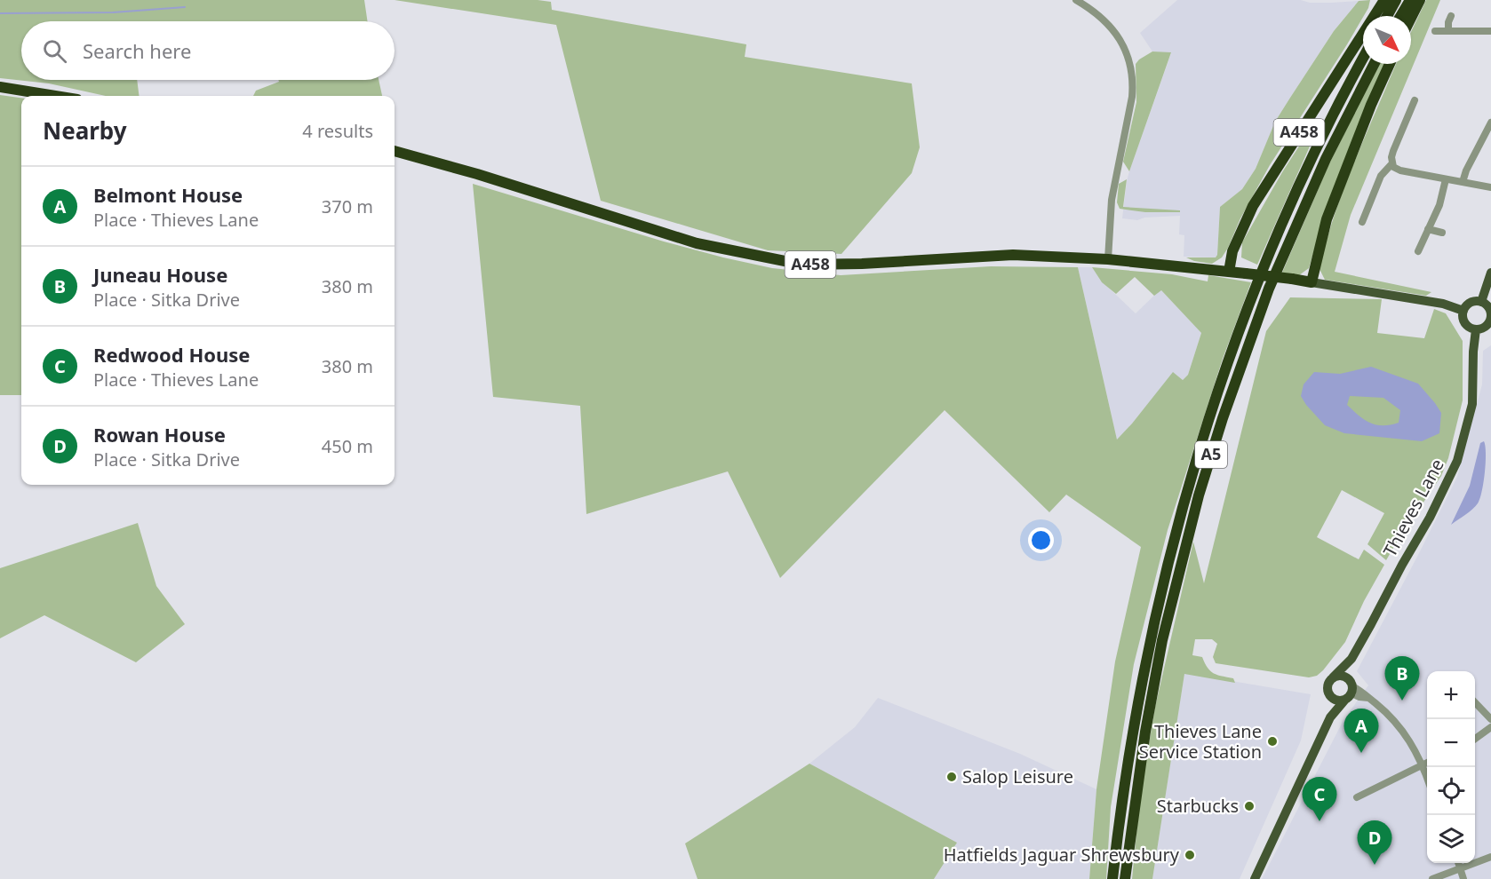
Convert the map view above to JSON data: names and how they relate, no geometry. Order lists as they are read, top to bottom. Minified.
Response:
{"streets":{"highway":["A458","A5"],"main road":["Thieves Lane"]},"crossings":[["A458","Thieves Lane"]],"places":["Thieves Lane Service Station","Salop Leisure","Starbucks","Hatfields Jaguar Shrewsbury"],"north":"bottom right","page":{"search":"Search here","heading":["Nearby","4 results"],"list":[{"mark":"A","name":"Belmont House","note":"Place · Thieves Lane","value":"370 m"},{"mark":"B","name":"Juneau House","note":"Place · Sitka Drive","value":"380 m"},{"mark":"C","name":"Redwood House","note":"Place · Thieves Lane","value":"380 m"},{"mark":"D","name":"Rowan House","note":"Place · Sitka Drive","value":"450 m"}],"pins":["B","A","C","D"],"map_buttons":["+","−"]}}
